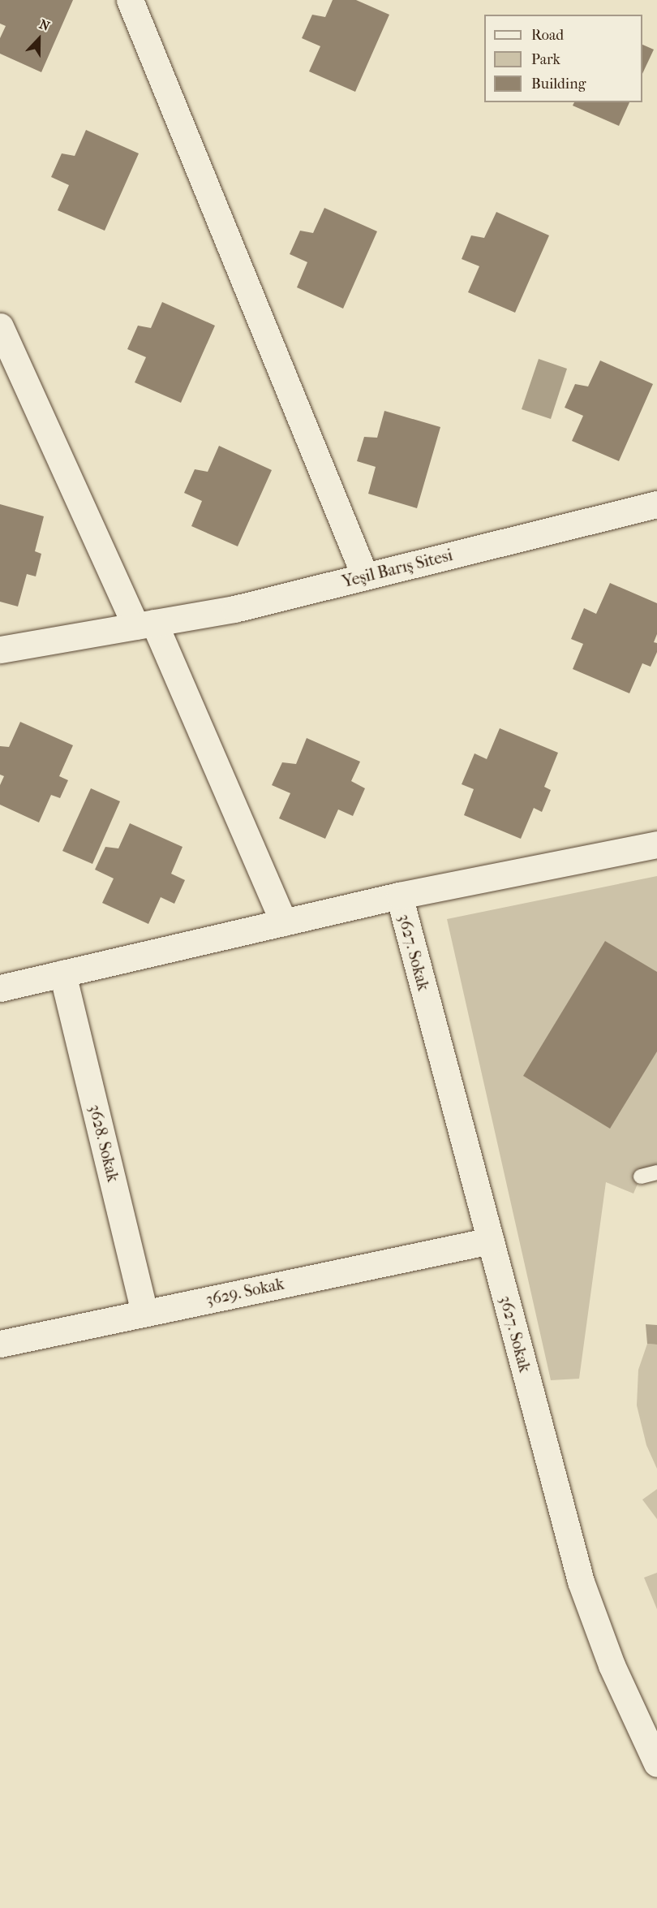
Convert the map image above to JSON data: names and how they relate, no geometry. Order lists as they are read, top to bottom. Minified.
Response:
{"streets":{"street":["Yeşil Barış Sitesi","3627. Sokak","3628. Sokak","3629. Sokak"]},"crossings":[["3627. Sokak","3629. Sokak"],["3628. Sokak","3629. Sokak"]],"legend":["Road","Park","Building"],"north":"top"}
